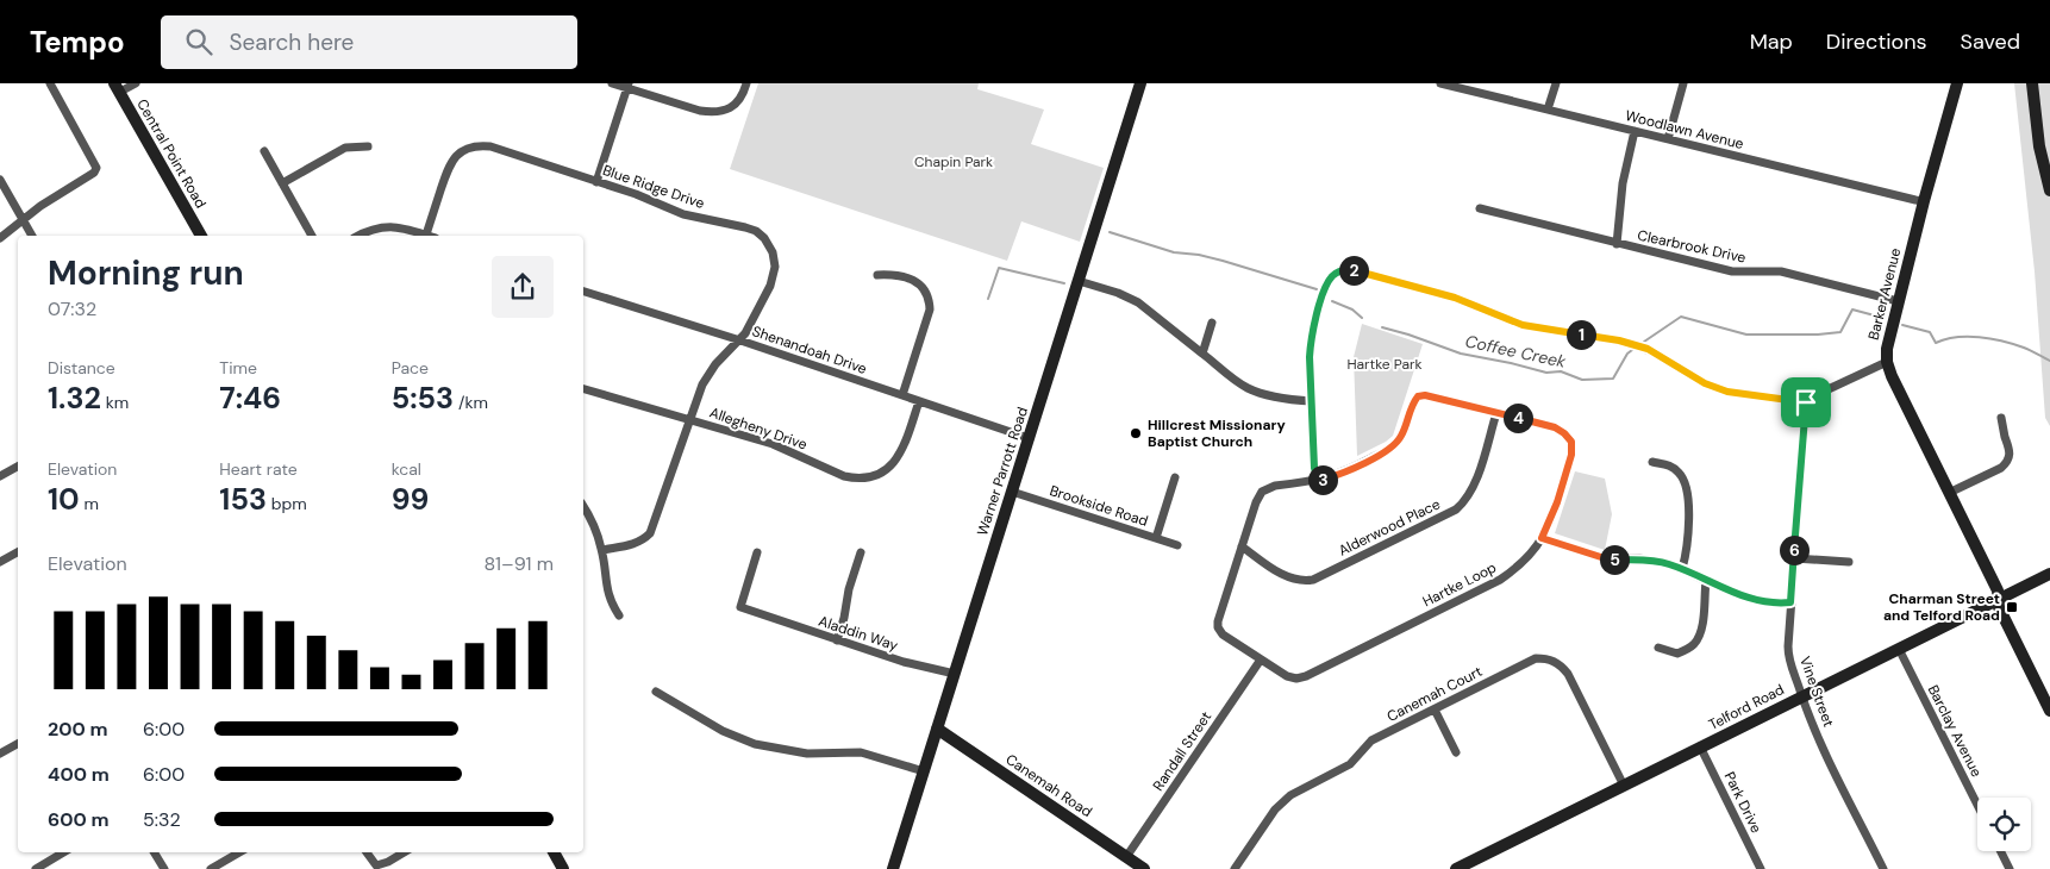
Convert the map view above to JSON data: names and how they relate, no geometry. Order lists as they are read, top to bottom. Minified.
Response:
{"streets":{"street":["Woodlawn Avenue","Central Point Road","Blue Ridge Drive","Clearbrook Drive","Barker Avenue","Shenandoah Drive","Allegheny Drive","Warner Parrott Road","Brookside Road","Alderwood Place","Hartke Loop","Aladdin Way","Vine Street","Canemah Court","Telford Road","Barclay Avenue","Randall Street","Canemah Road","Park Drive"]},"crossings":[["Woodlawn Avenue","Barker Avenue"],["Blue Ridge Drive","Shenandoah Drive"],["Blue Ridge Drive","Allegheny Drive"],["Clearbrook Drive","Barker Avenue"],["Barker Avenue","Telford Road"],["Shenandoah Drive","Allegheny Drive"],["Shenandoah Drive","Warner Parrott Road"],["Warner Parrott Road","Brookside Road"],["Warner Parrott Road","Aladdin Way"],["Warner Parrott Road","Canemah Road"],["Alderwood Place","Hartke Loop"],["Hartke Loop","Randall Street"],["Vine Street","Telford Road"],["Canemah Court","Telford Road"],["Telford Road","Barclay Avenue"],["Telford Road","Park Drive"],["Randall Street","Canemah Road"]],"water":["Coffee Creek"],"parks":["Chapin Park","Hartke Park"],"places":{"other":["Hillcrest Missionary Baptist Church"],"transit":["Charman Street and Telford Road"]},"page":{"header":"Tempo","search":"Search here","nav":["Map","Directions","Saved"],"heading":["Morning run","07:32"],"pins":["2","1","4","3","6","5"],"stats":[["Distance","1.32 km"],["Time","7:46"],["Pace","5:53 /km"],["Elevation","10 m"],["Heart rate","153 bpm"],["kcal","99"]],"chart":["Elevation","81–91 m"],"list":[{"name":"200 m","note":"6:00"},{"name":"400 m","note":"6:00"},{"name":"600 m","note":"5:32"}]}}
